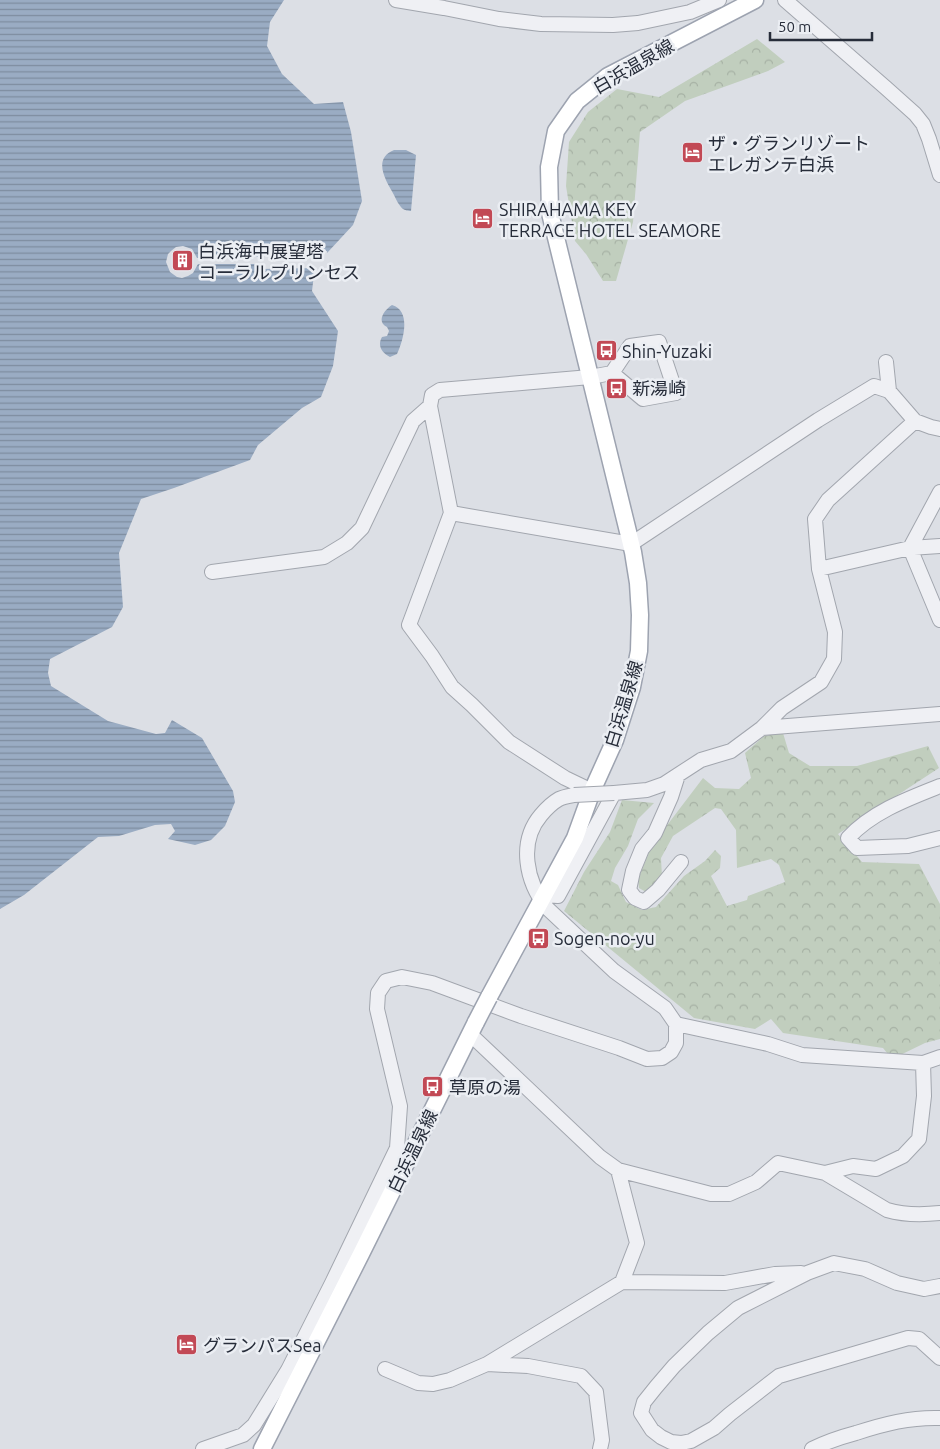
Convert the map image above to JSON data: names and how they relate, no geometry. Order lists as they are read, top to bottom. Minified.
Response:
{"streets":{"main road":["白浜温泉線"]},"places":{"hotel":["ザ・グランリゾート エレガンテ白浜","SHIRAHAMA KEY TERRACE HOTEL SEAMORE","グランパスSea"],"building":["白浜海中展望塔 コーラルプリンセス"],"bus stop":["Shin-Yuzaki","新湯崎","Sogen-no-yu","草原の湯"]},"scale_bar":"50 m"}
